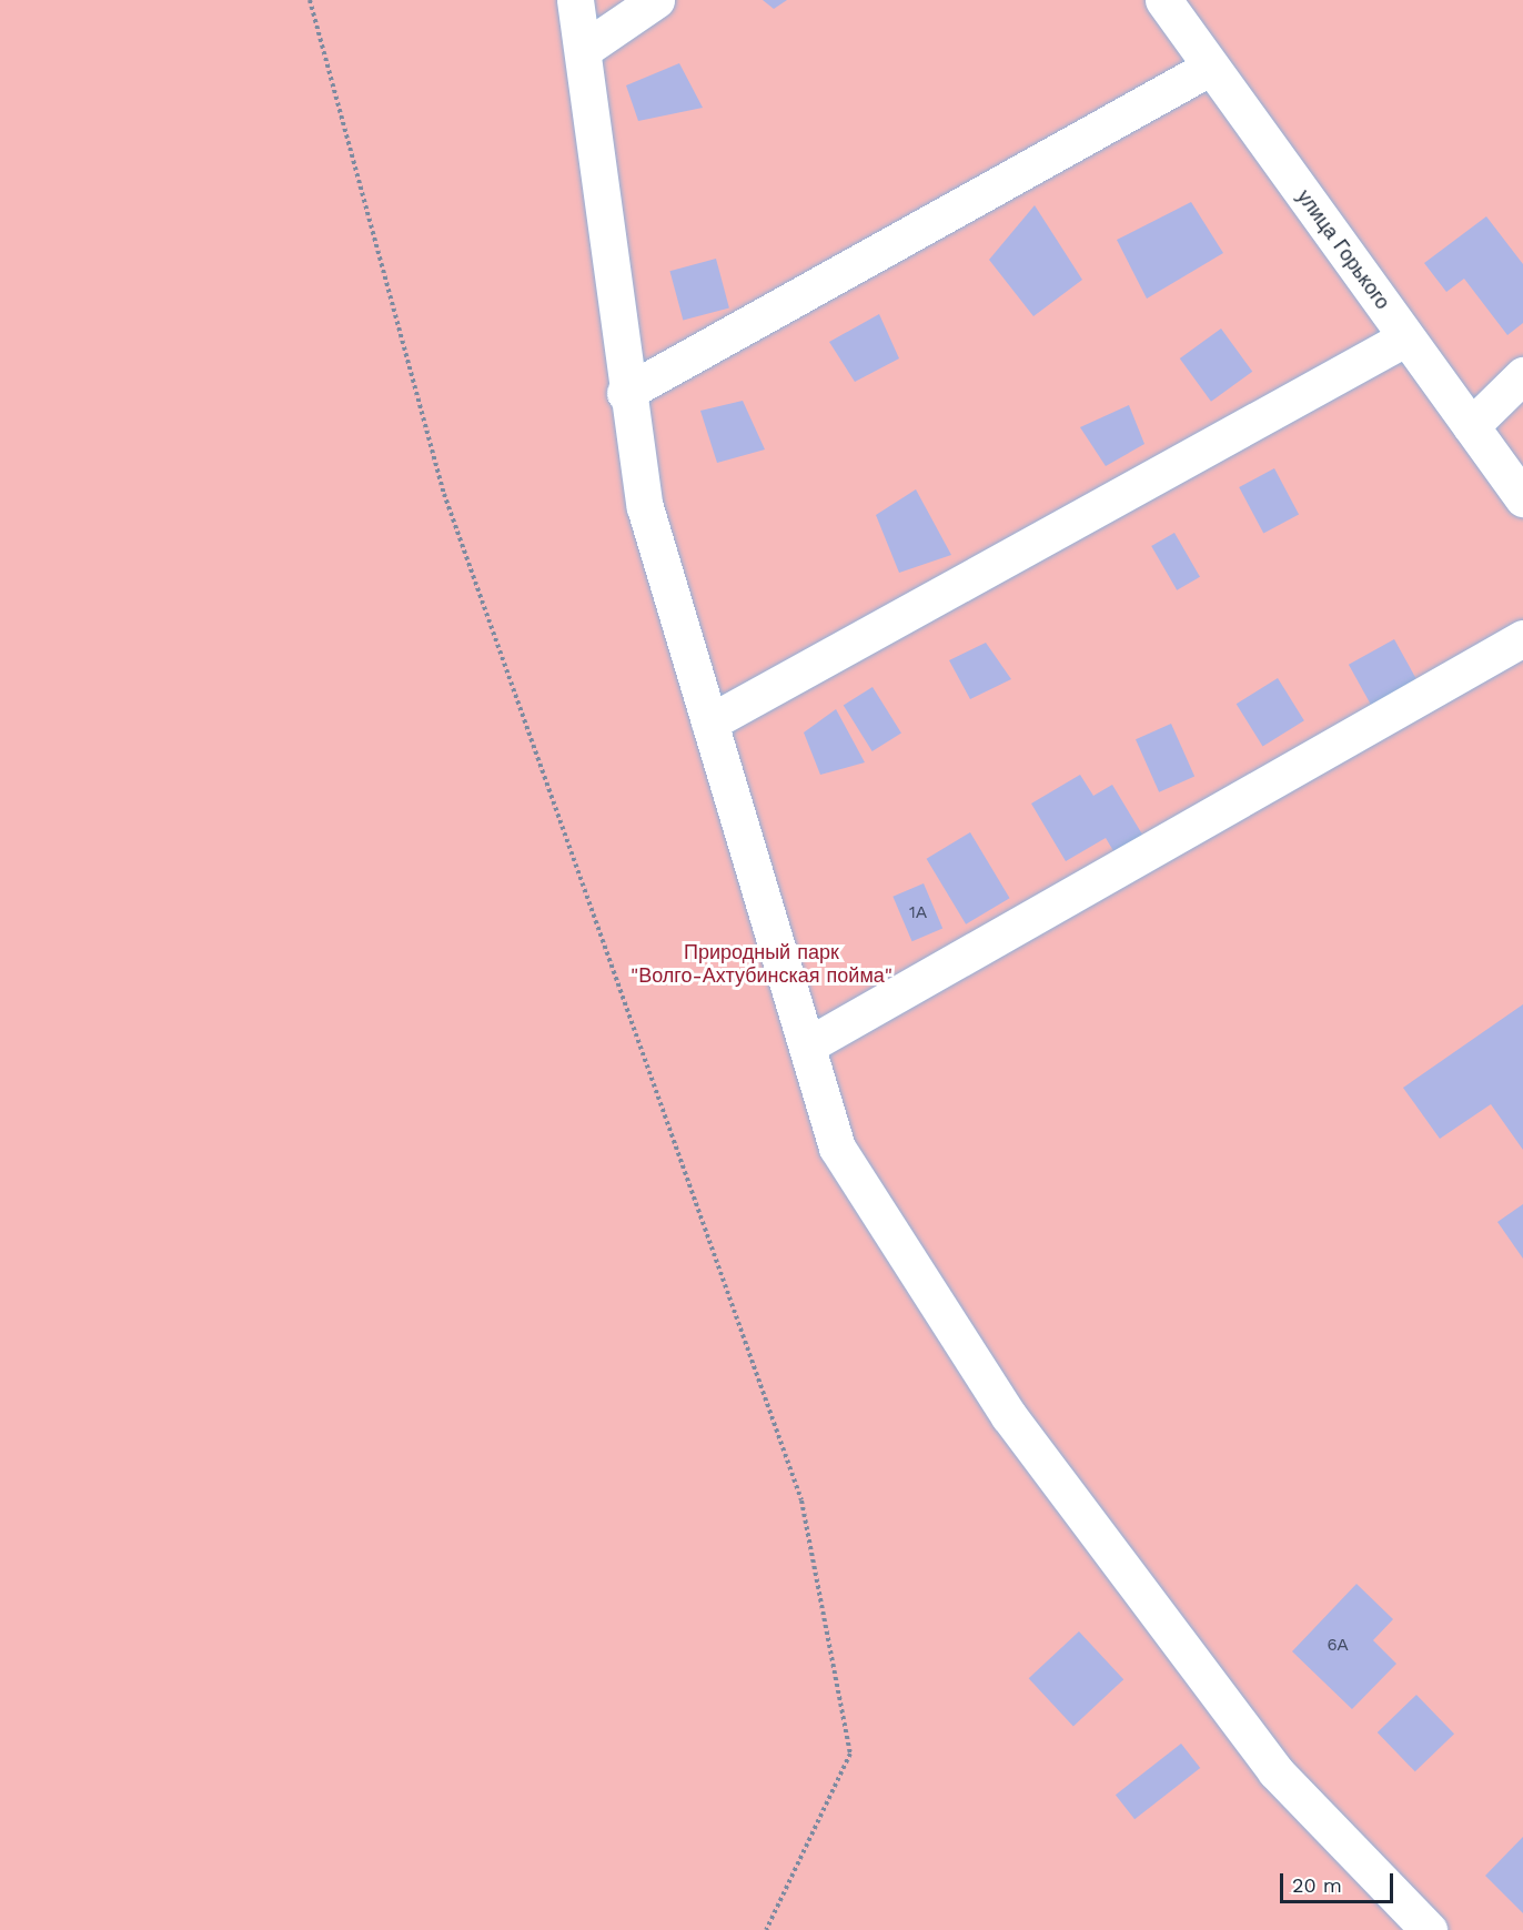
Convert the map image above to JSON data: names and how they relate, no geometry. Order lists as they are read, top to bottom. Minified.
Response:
{"streets":{"street":["улица Горького"]},"parks":["Природный парк \"Волго-Ахтубинская пойма\""],"house_numbers":["1А","6А"],"scale_bar":"20 m"}
